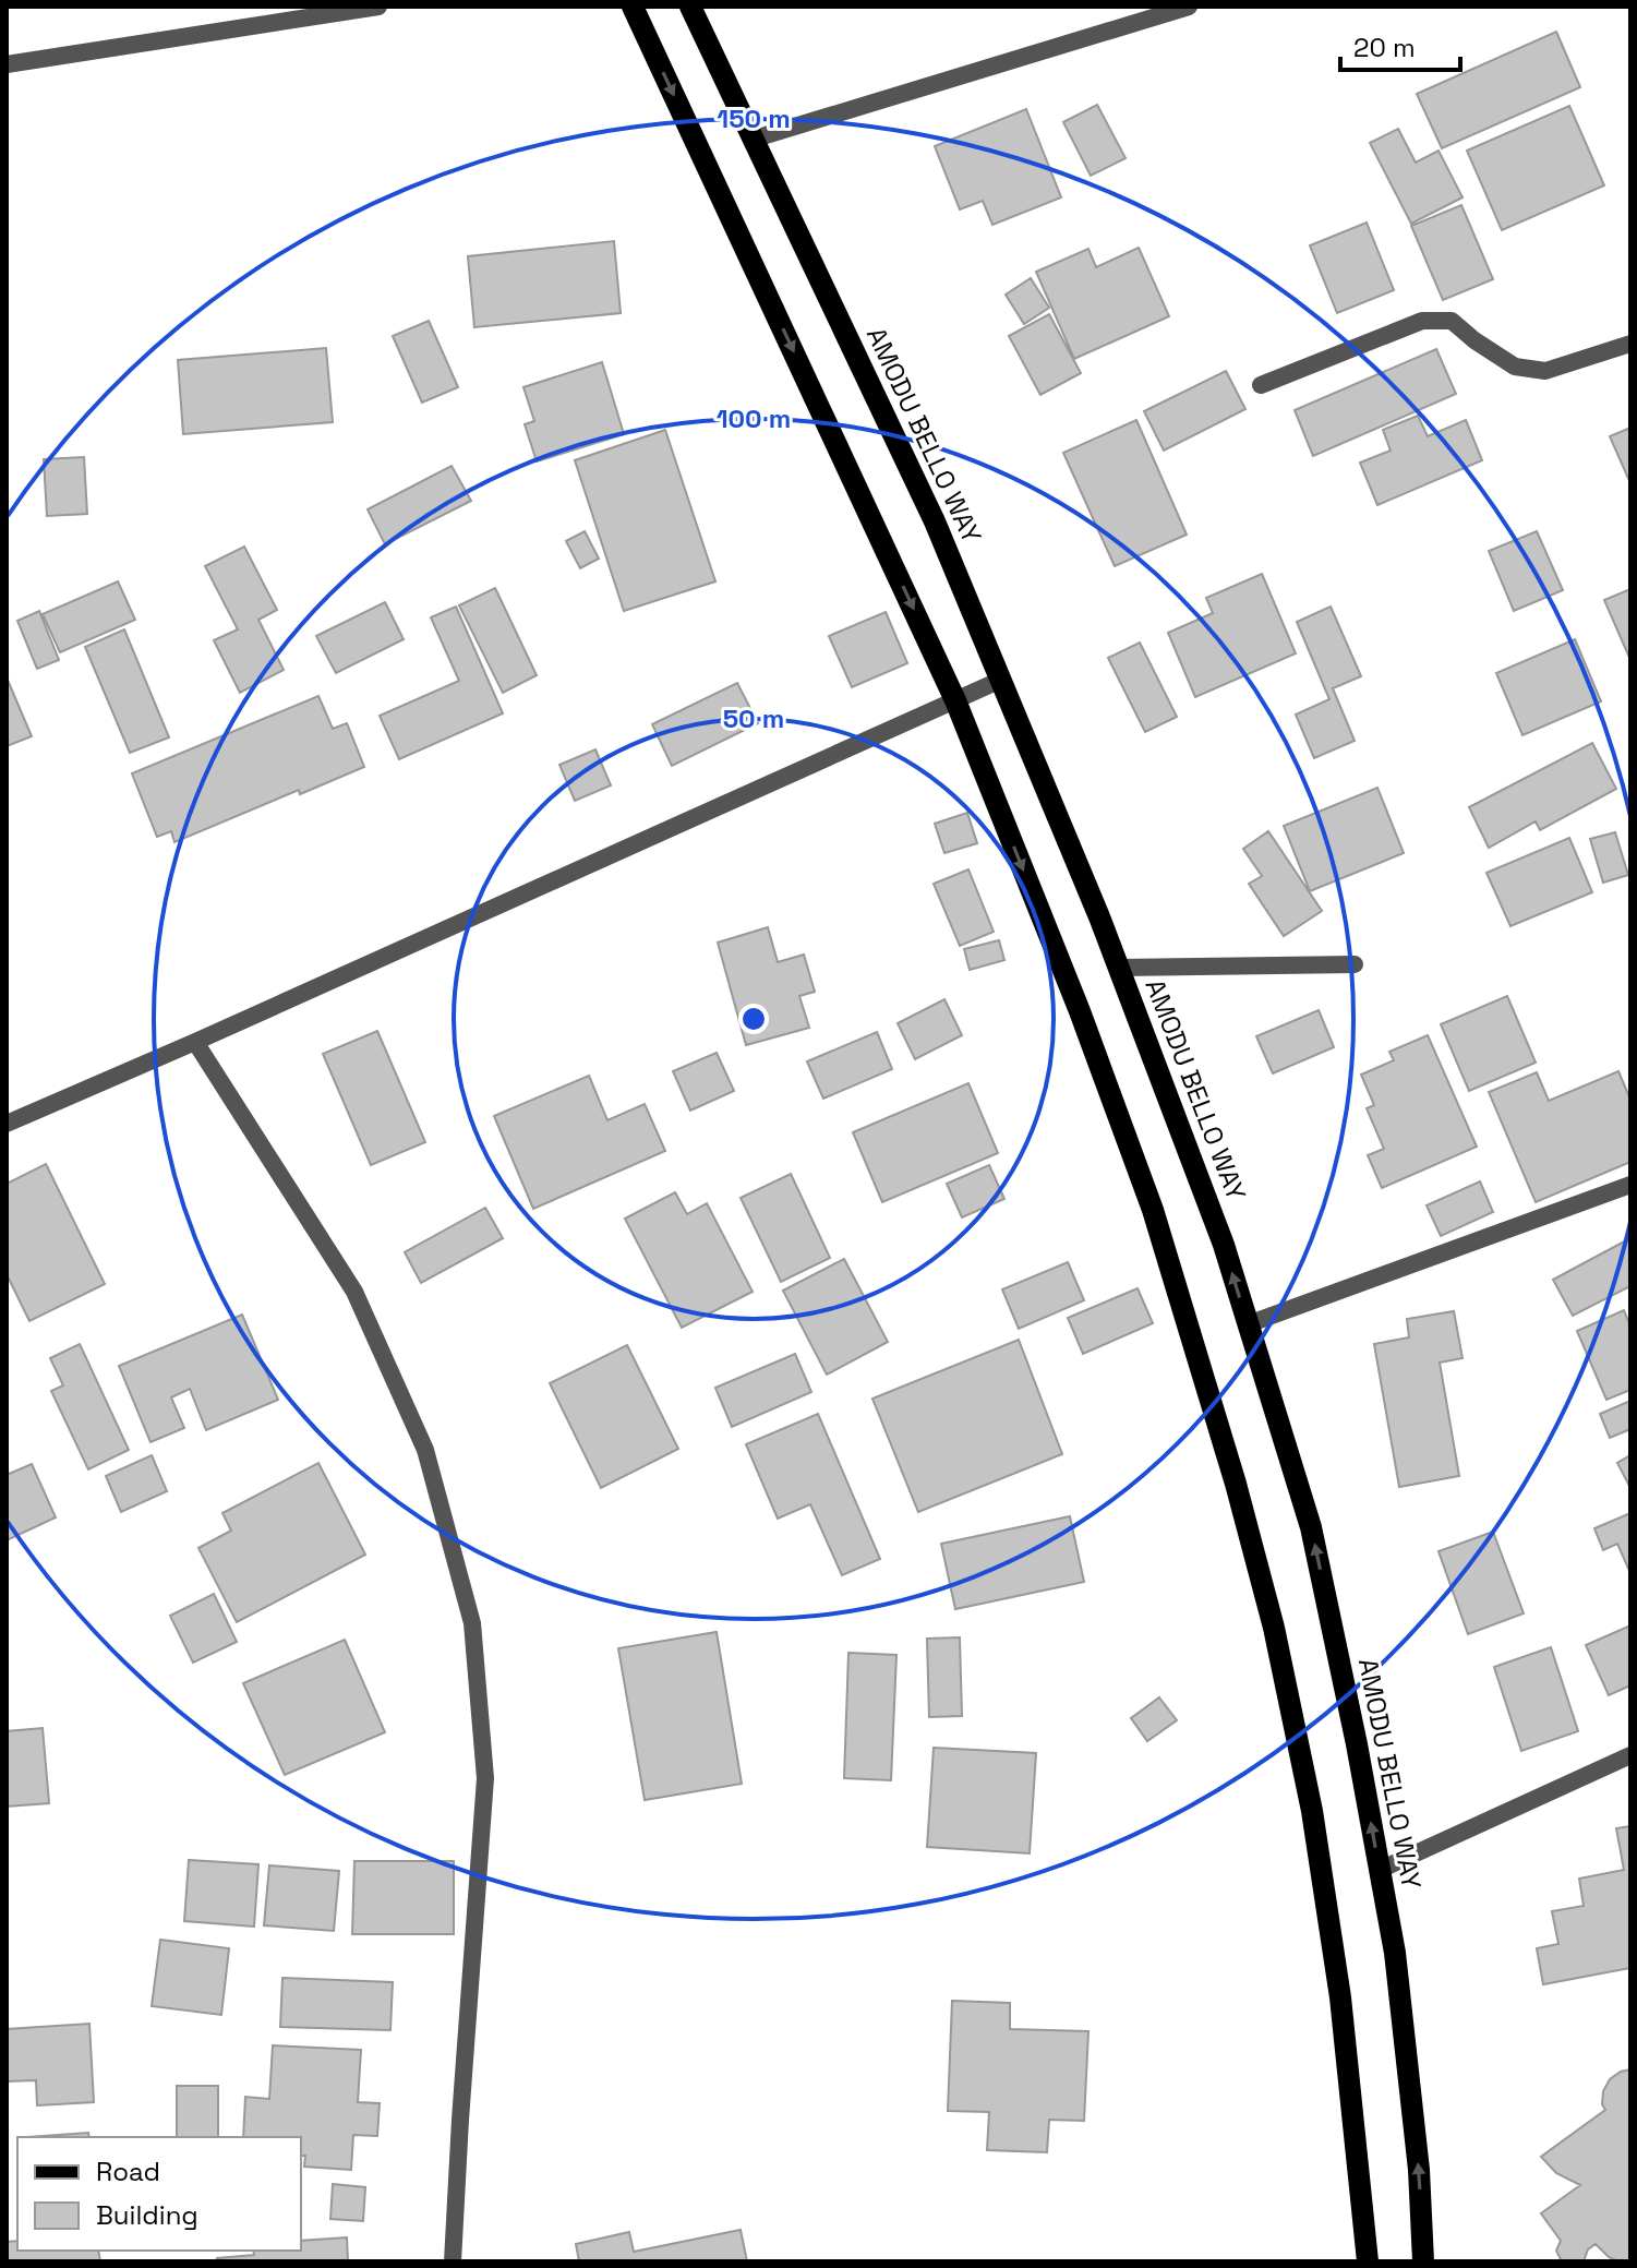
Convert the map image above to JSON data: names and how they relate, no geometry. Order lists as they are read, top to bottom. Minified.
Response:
{"streets":{"main road":["AMODU BELLO WAY"]},"legend":["Road","Building"],"scale_bar":"20 m","rings":["150 m","100 m","50 m"]}
